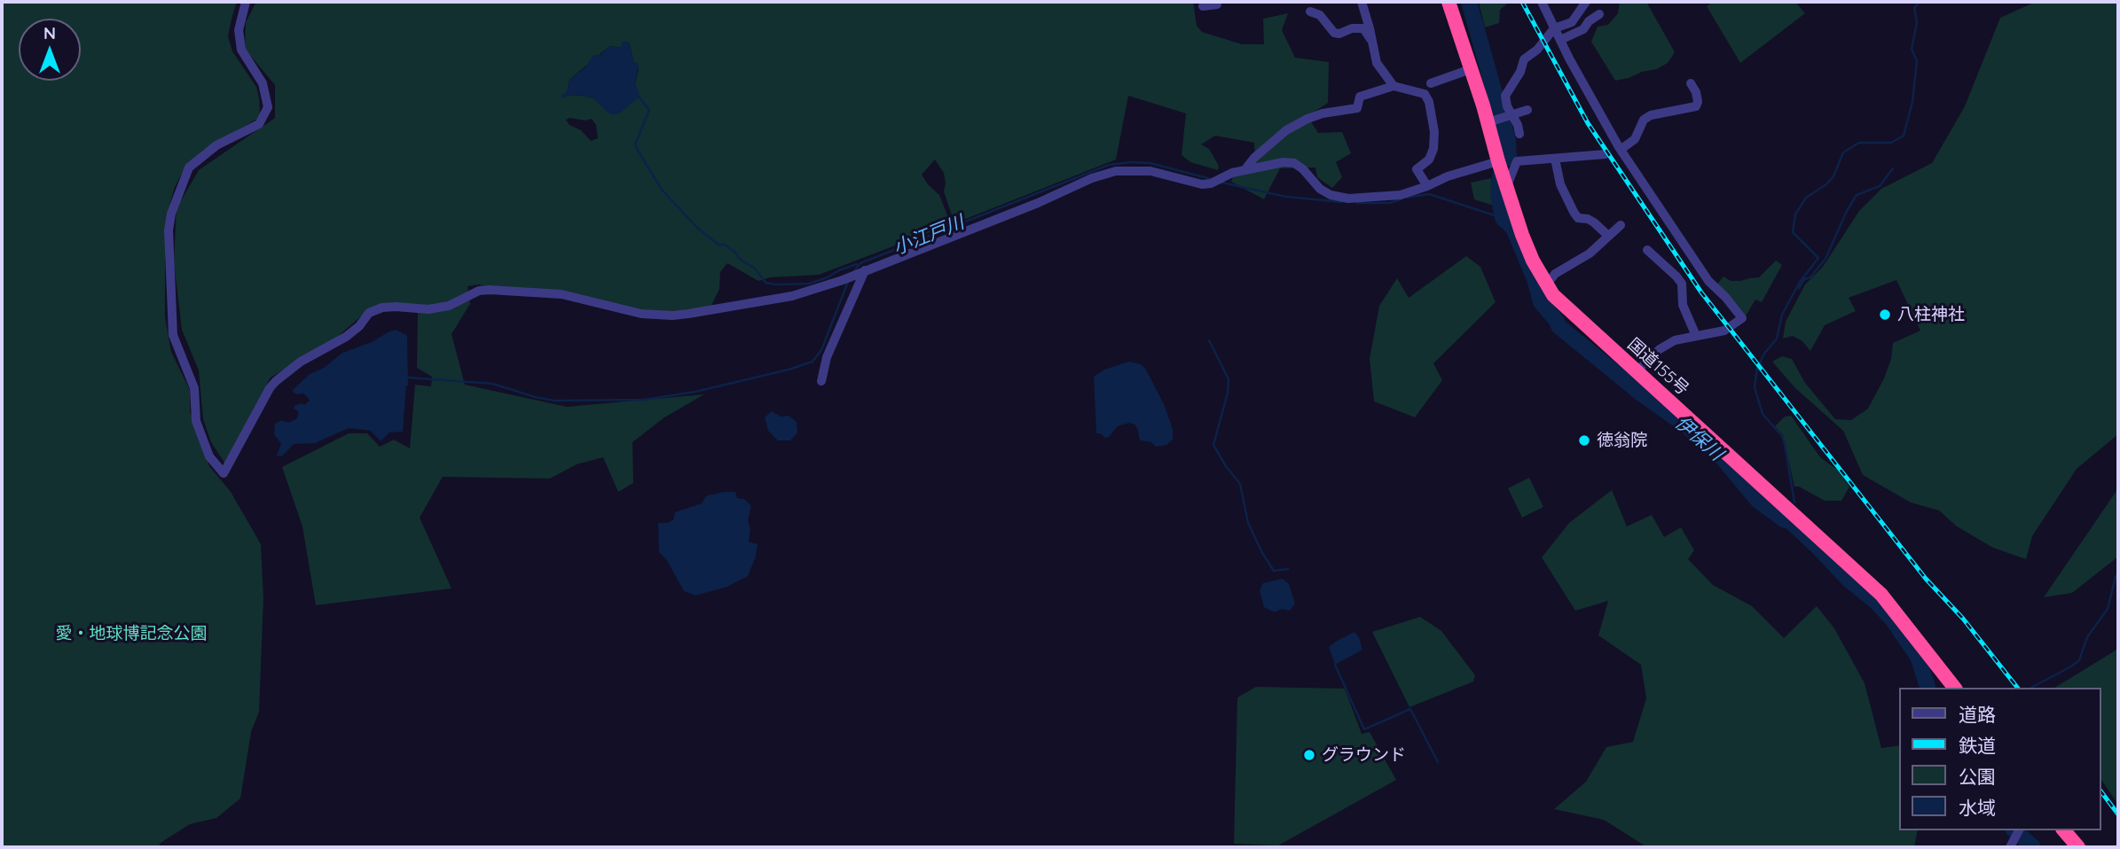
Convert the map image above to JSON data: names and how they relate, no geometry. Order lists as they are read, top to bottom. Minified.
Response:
{"streets":{"highway":["国道155号"]},"water":["小江戸川","伊保川"],"parks":["愛・地球博記念公園"],"places":["八柱神社","徳翁院","グラウンド"],"legend":["道路","鉄道","公園","水域"],"north":"top"}
